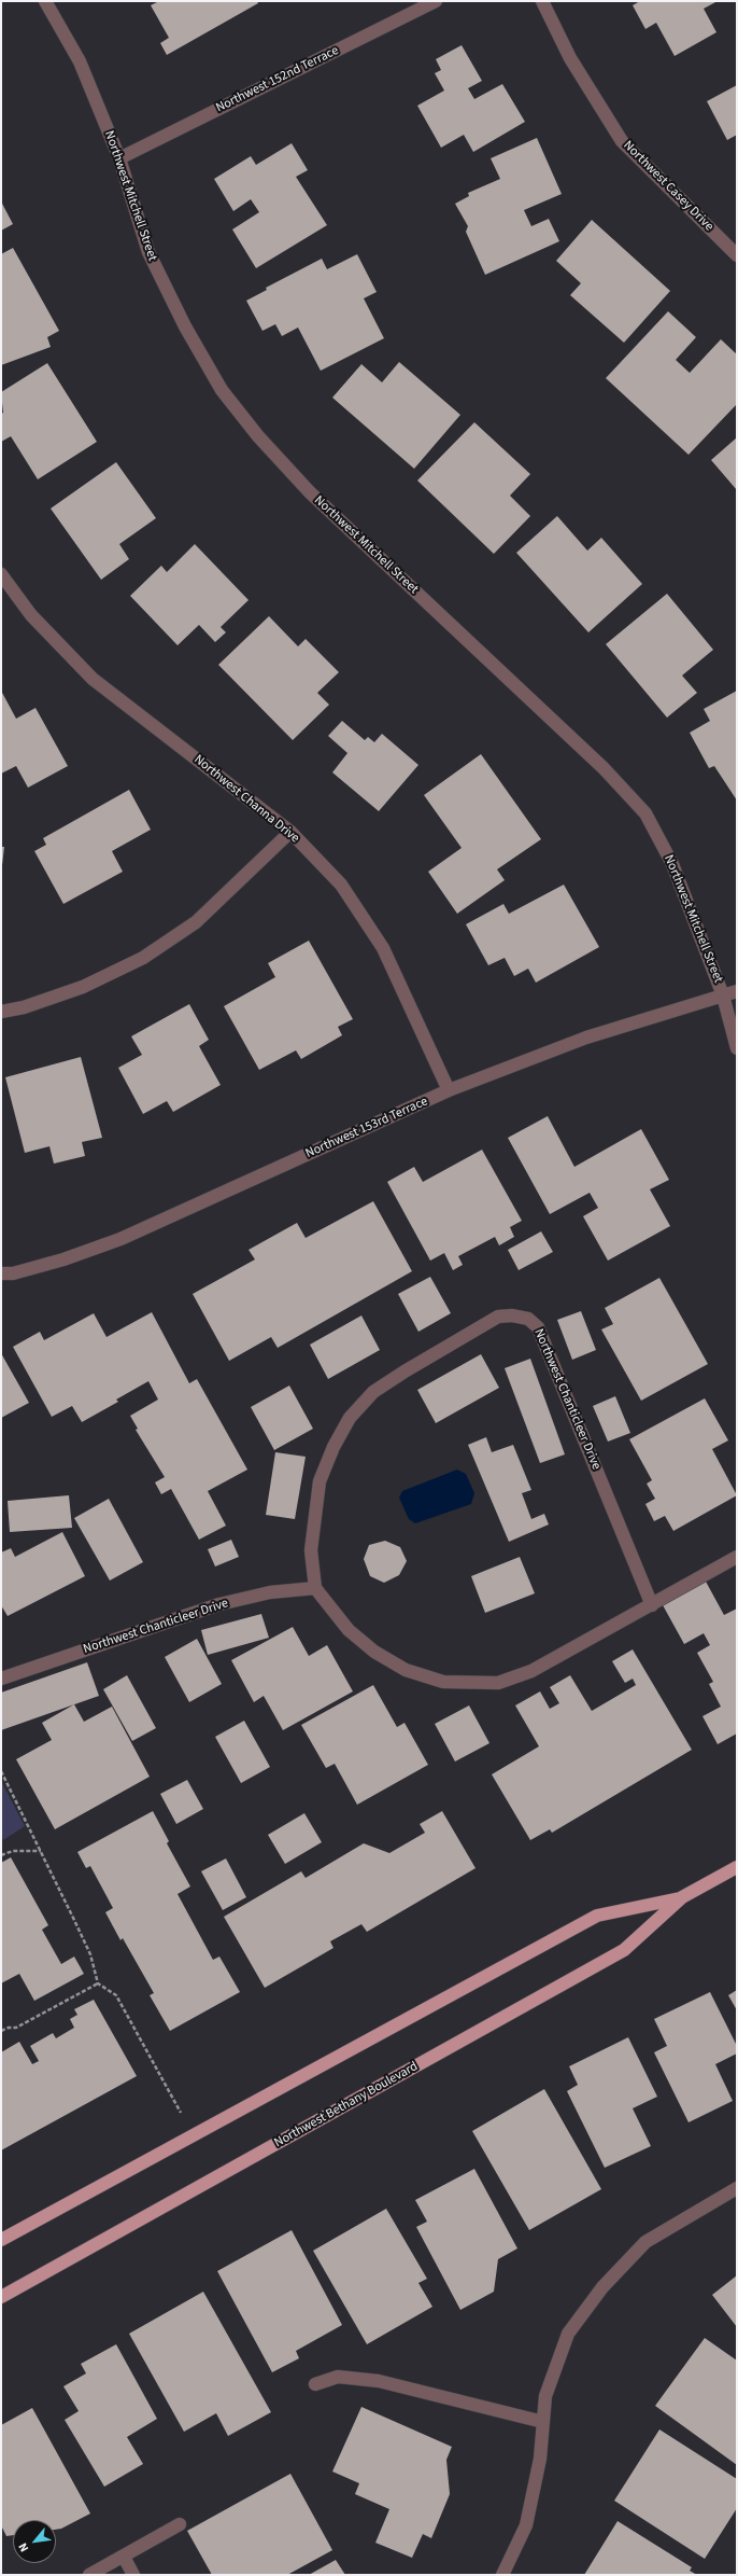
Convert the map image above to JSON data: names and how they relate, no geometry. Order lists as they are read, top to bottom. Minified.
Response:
{"streets":{"main road":["Northwest Bethany Boulevard"],"street":["Northwest 152nd Terrace","Northwest Casey Drive","Northwest Mitchell Street","Northwest Channa Drive","Northwest 153rd Terrace","Northwest Chanticleer Drive"]},"crossings":[["Northwest 152nd Terrace","Northwest Mitchell Street"],["Northwest Mitchell Street","Northwest 153rd Terrace"],["Northwest Channa Drive","Northwest 153rd Terrace"]],"north":"bottom left"}
